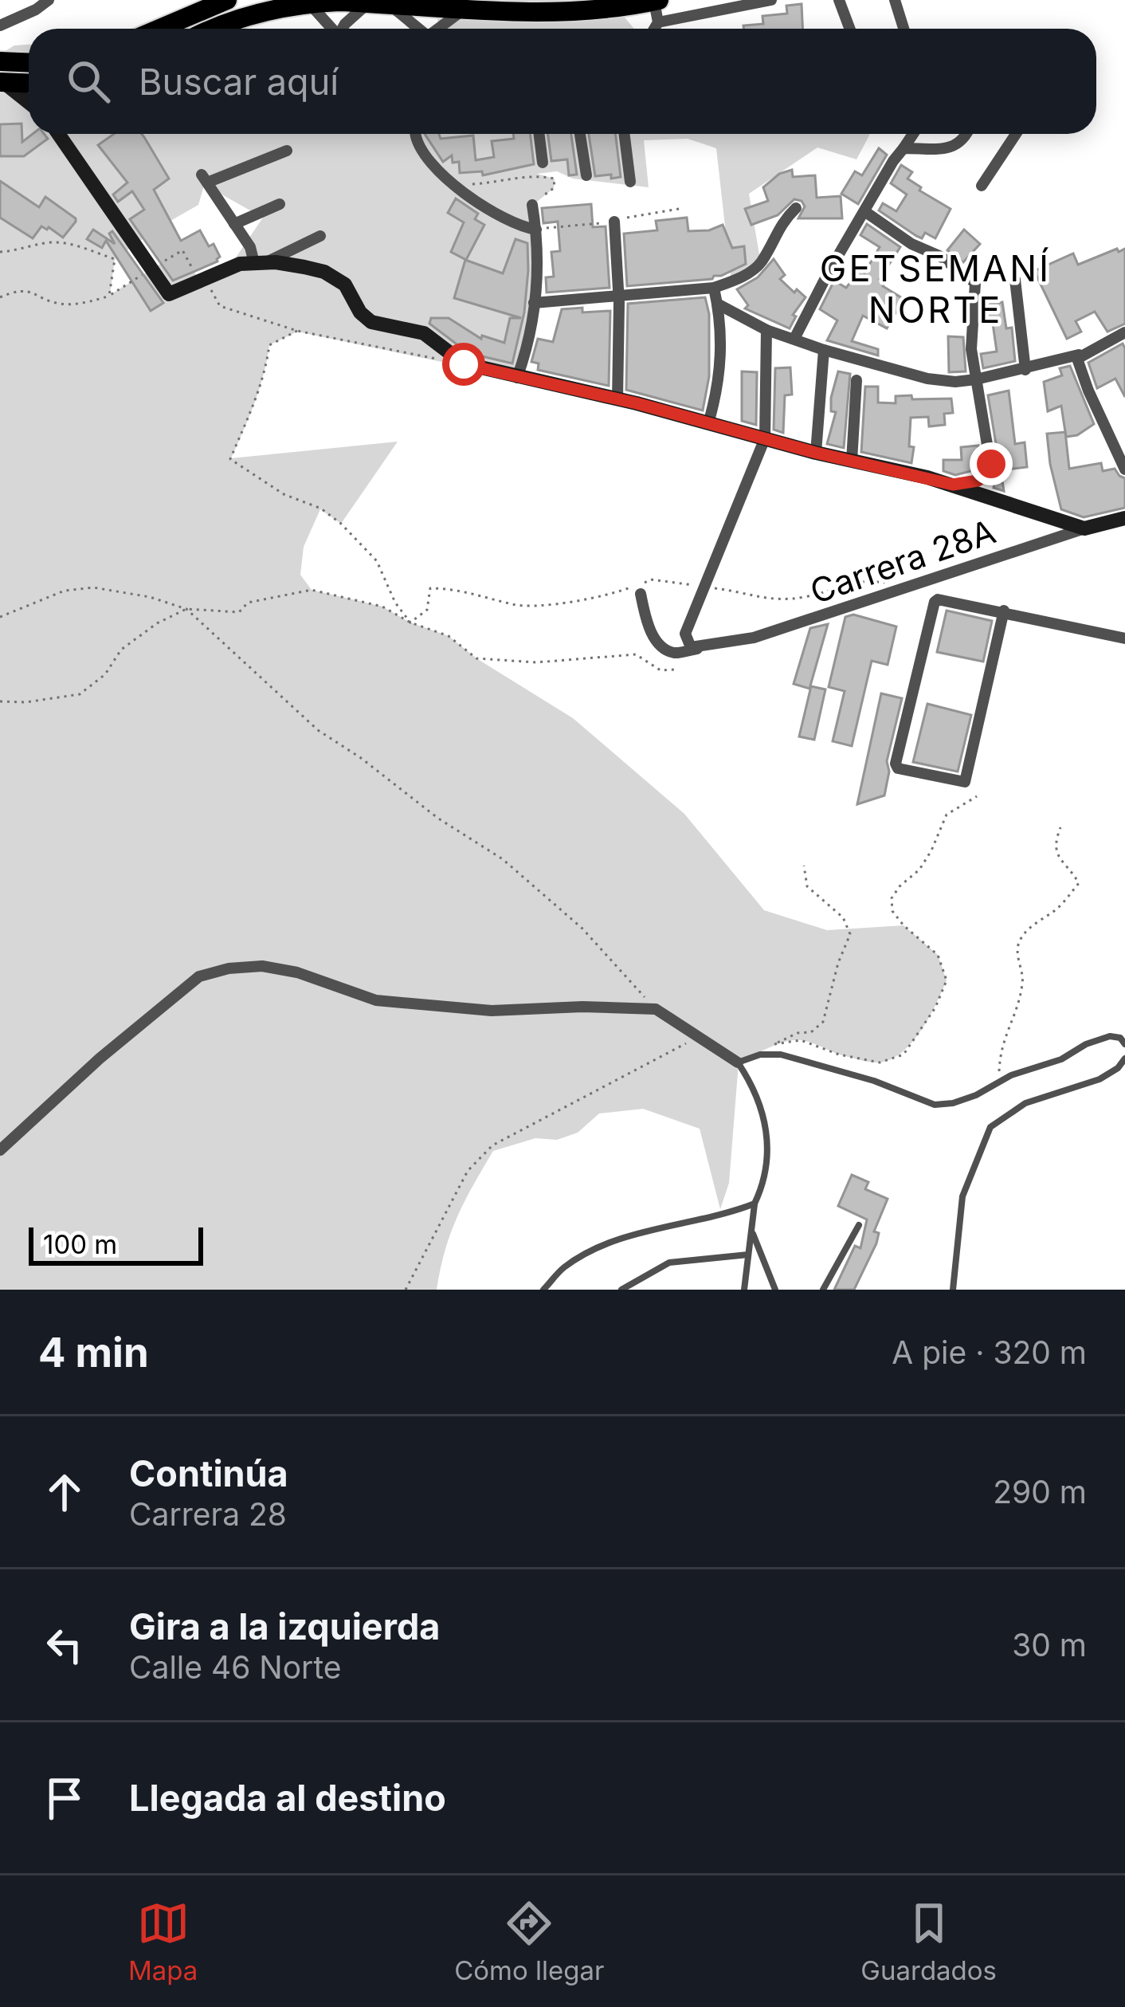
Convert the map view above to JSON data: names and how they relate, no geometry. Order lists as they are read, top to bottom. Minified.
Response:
{"streets":{"street":["Carrera 28A"]},"districts":["GETSEMANÍ NORTE"],"scale_bar":"100 m","page":{"search":"Buscar aquí","scale":"100 m","heading":["4 min","A pie · 320 m"],"list":[["Continúa","Carrera 28","290 m"],["Gira a la izquierda","Calle 46 Norte","30 m"],"Llegada al destino"],"nav":["Mapa","Cómo llegar","Guardados"]}}
